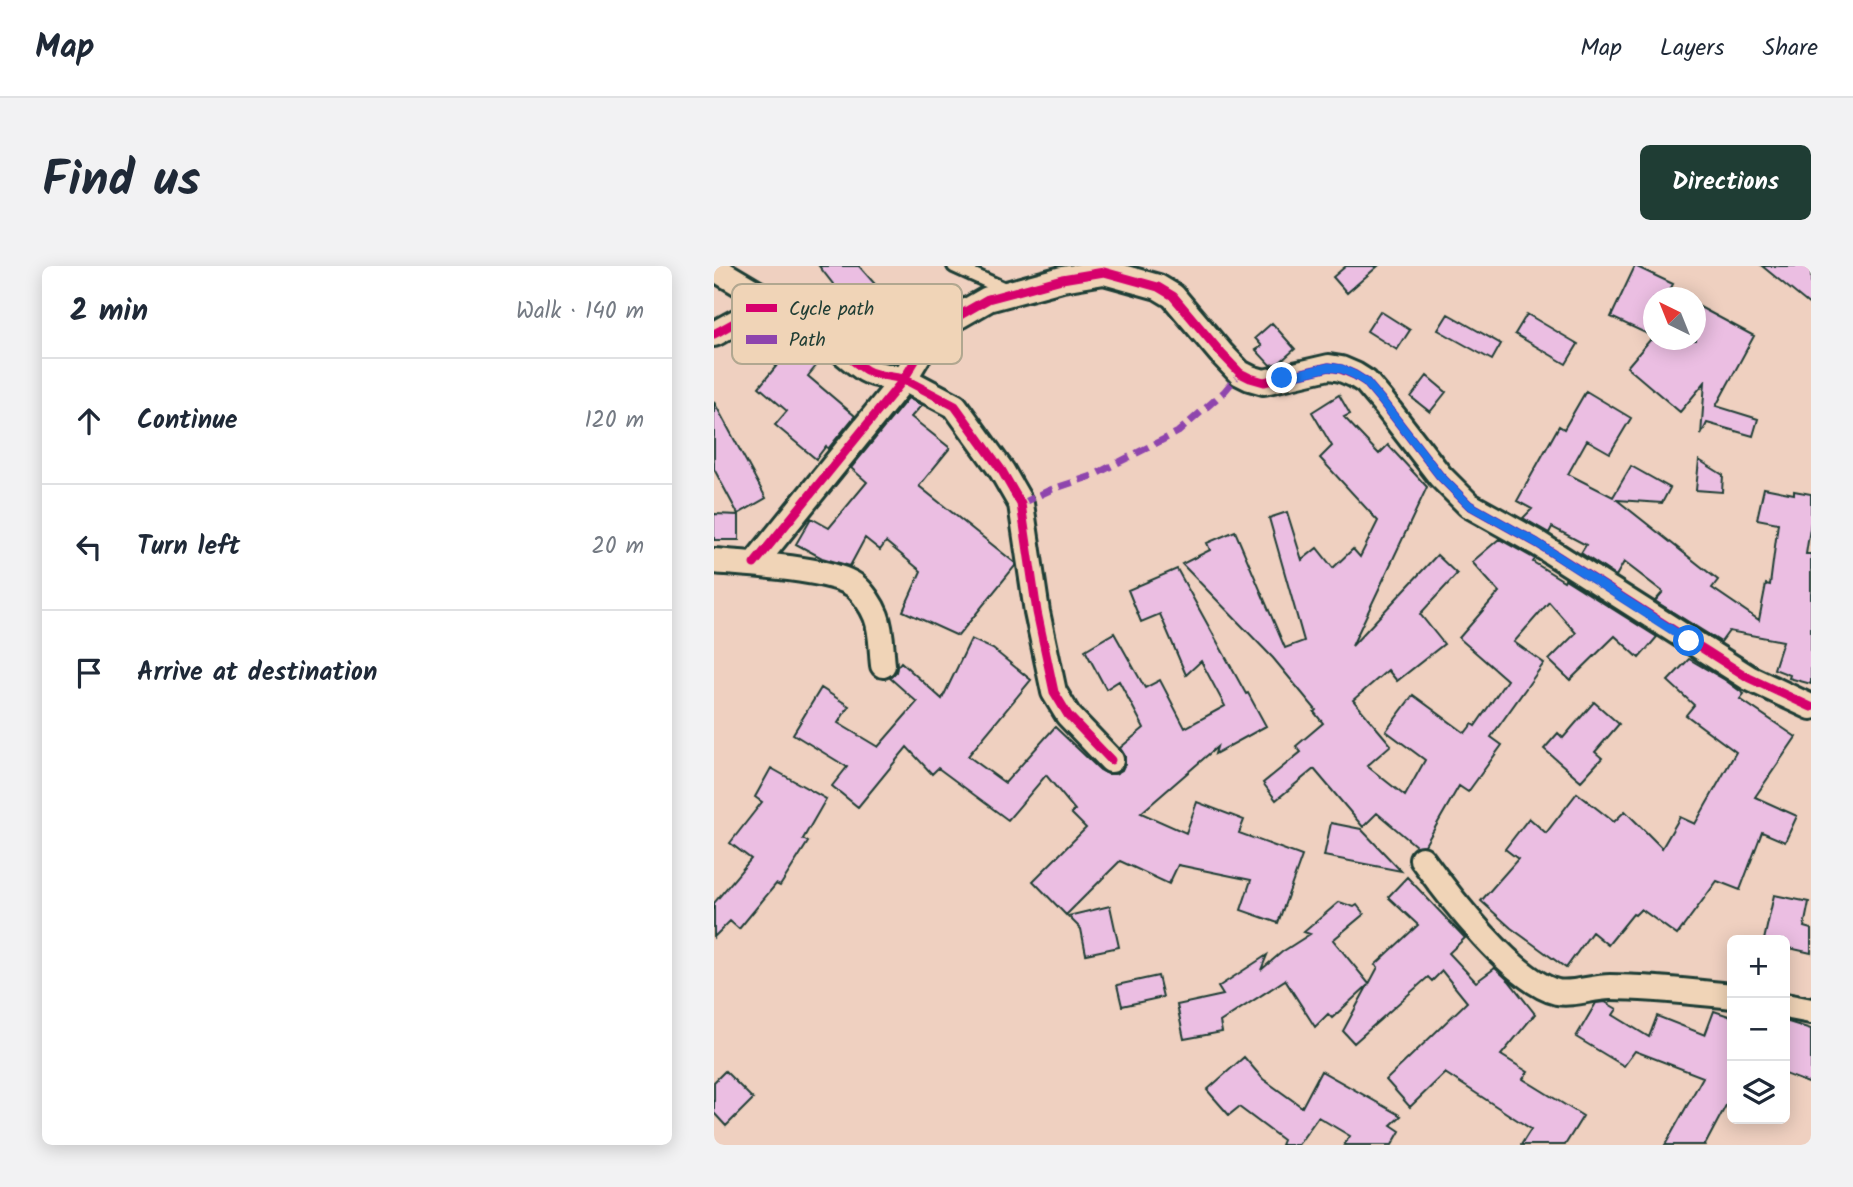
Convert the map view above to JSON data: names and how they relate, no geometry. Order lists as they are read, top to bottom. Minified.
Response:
{"legend":["Cycle path","Path"],"north":"top left","page":{"header":"Map","nav":["Map","Layers","Share"],"title":"Find us","buttons":"Directions","heading":["2 min","Walk · 140 m"],"list":[["Continue","120 m"],["Turn left","20 m"],"Arrive at destination"],"map_buttons":["+","−"]}}
